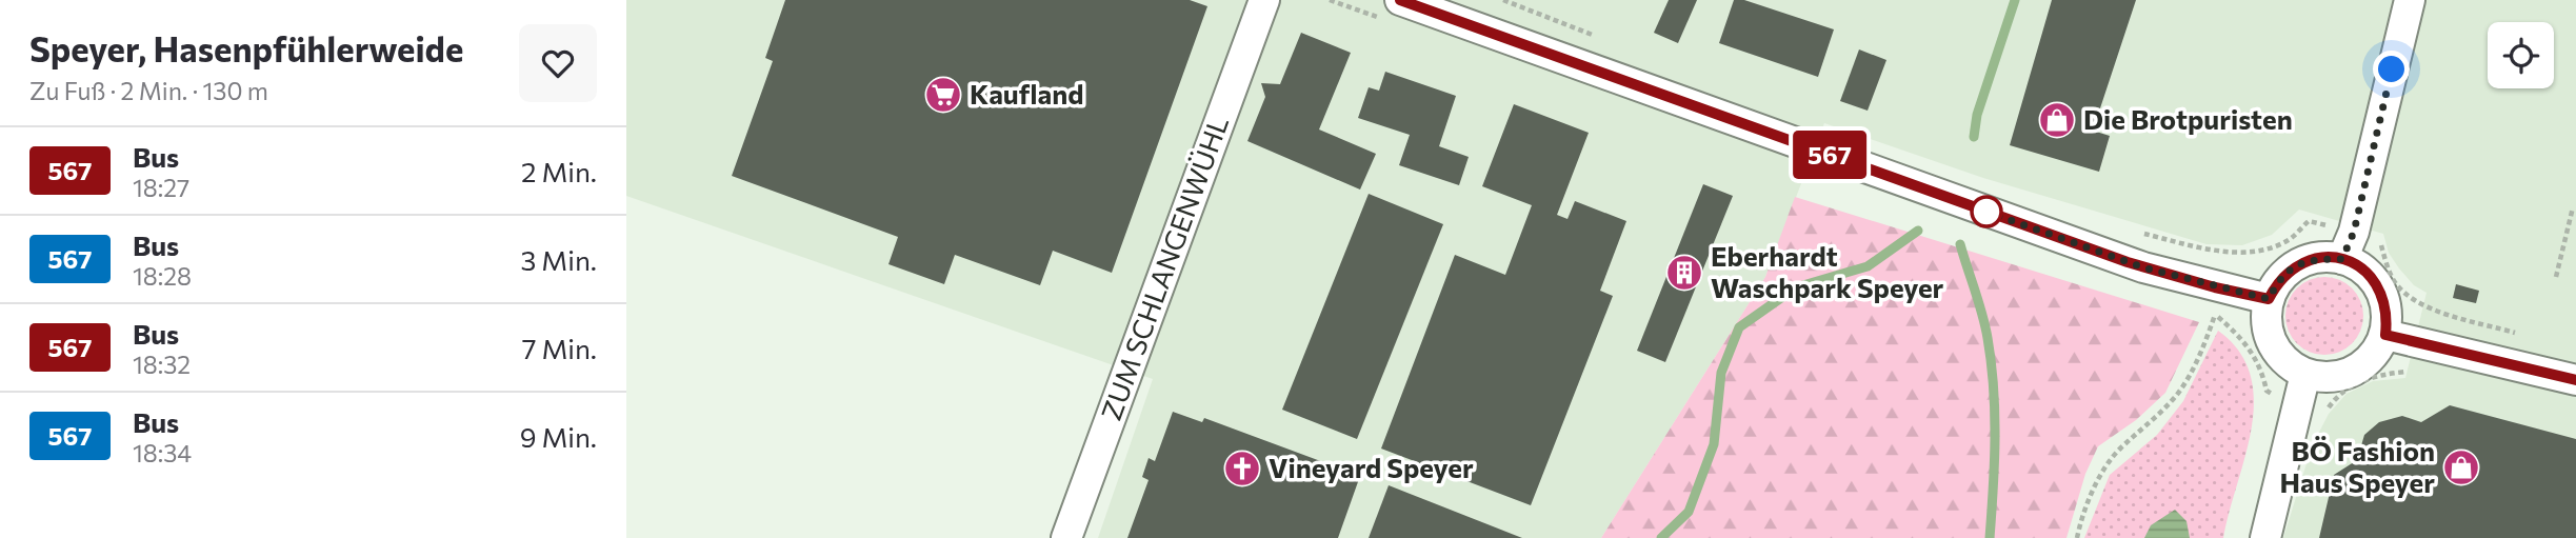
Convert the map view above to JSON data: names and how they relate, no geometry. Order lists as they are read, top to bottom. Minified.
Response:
{"streets":{"street":["ZUM SCHLANGENWÜHL"]},"places":{"supermarket":["Kaufland"],"shop":["Die Brotpuristen","BÖ Fashion Haus Speyer"],"building":["Eberhardt Waschpark Speyer"],"church":["Vineyard Speyer"]},"lines":["bus line 567"],"page":{"heading":["Speyer, Hasenpfühlerweide","Zu Fuß · 2 Min. · 130 m"],"on_map":"567","list":[{"mark":"567","name":"Bus","note":"18:27","value":"2 Min."},{"mark":"567","name":"Bus","note":"18:28","value":"3 Min."},{"mark":"567","name":"Bus","note":"18:32","value":"7 Min."},{"mark":"567","name":"Bus","note":"18:34","value":"9 Min."}]}}
